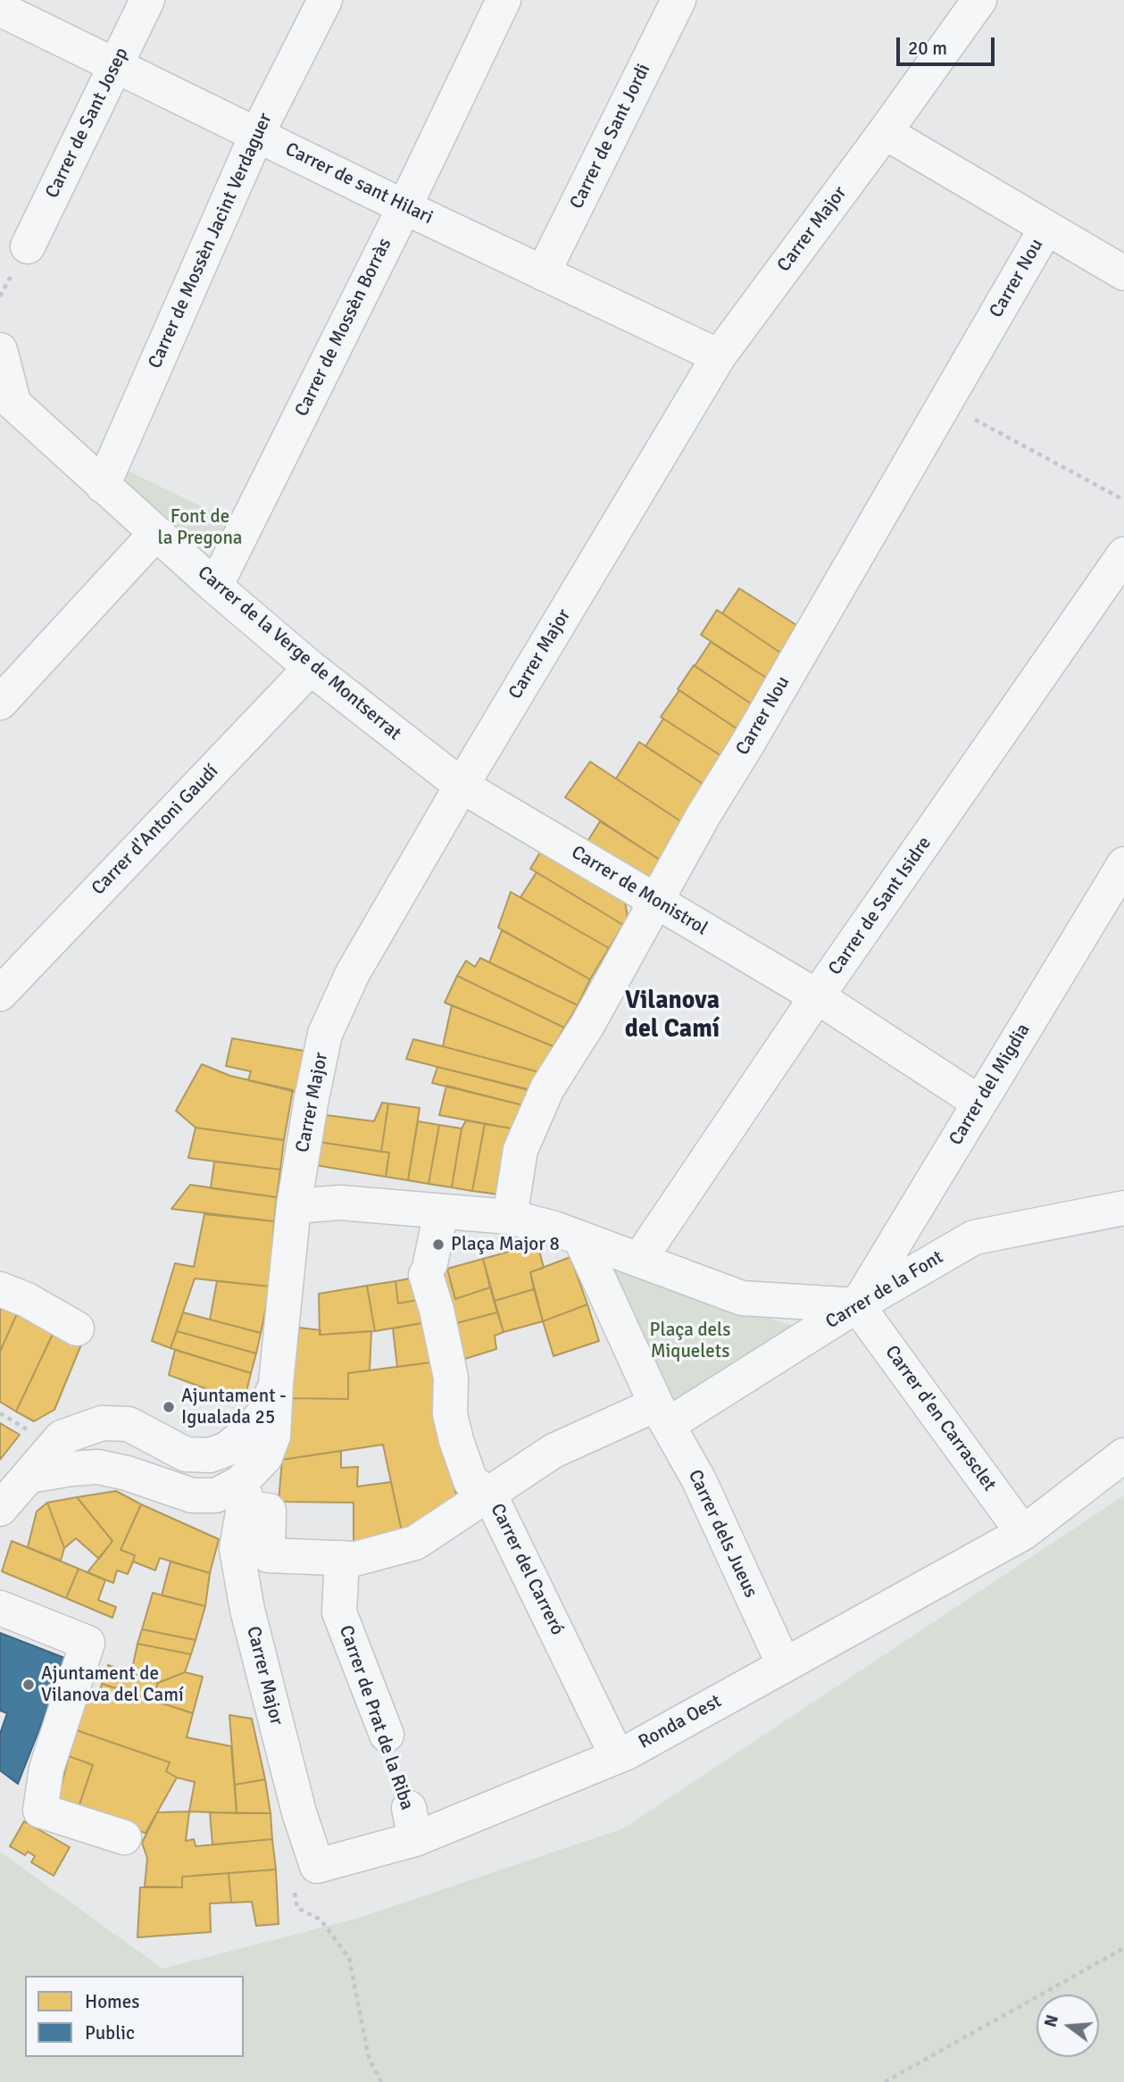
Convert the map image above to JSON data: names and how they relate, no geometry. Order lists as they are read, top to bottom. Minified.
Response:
{"streets":{"street":["Carrer de Sant Josep","Carrer de Sant Jordi","Carrer de sant Hilari","Carrer Major","Carrer de Mossèn Jacint Verdaguer","Carrer Nou","Carrer de Mossèn Borràs","Carrer de la Verge de Montserrat","Carrer d'Antoni Gaudí","Carrer de Monistrol","Carrer de Sant Isidre","Carrer del Migdia","Carrer de la Font","Carrer d'en Carrasclet","Carrer dels Jueus","Carrer del Carreró","Carrer de Prat de la Riba","Ronda Oest"]},"crossings":[["Carrer de Sant Josep","Carrer de sant Hilari"],["Carrer de Sant Jordi","Carrer de sant Hilari"],["Carrer de sant Hilari","Carrer Major"],["Carrer de sant Hilari","Carrer de Mossèn Jacint Verdaguer"],["Carrer de sant Hilari","Carrer de Mossèn Borràs"],["Carrer Major","Carrer de la Verge de Montserrat"],["Carrer Major","Carrer de Monistrol"],["Carrer Major","Carrer de la Font"],["Carrer Major","Ronda Oest"],["Carrer de Mossèn Jacint Verdaguer","Carrer de la Verge de Montserrat"],["Carrer Nou","Carrer de Monistrol"],["Carrer de Mossèn Borràs","Carrer de la Verge de Montserrat"],["Carrer de la Verge de Montserrat","Carrer d'Antoni Gaudí"],["Carrer de la Verge de Montserrat","Carrer de Monistrol"],["Carrer de Monistrol","Carrer de Sant Isidre"],["Carrer de Monistrol","Carrer del Migdia"],["Carrer del Migdia","Carrer de la Font"],["Carrer del Migdia","Carrer d'en Carrasclet"],["Carrer de la Font","Carrer d'en Carrasclet"],["Carrer de la Font","Carrer dels Jueus"],["Carrer de la Font","Carrer del Carreró"],["Carrer de la Font","Carrer de Prat de la Riba"],["Carrer d'en Carrasclet","Ronda Oest"],["Carrer dels Jueus","Ronda Oest"],["Carrer del Carreró","Ronda Oest"]],"districts":["Vilanova del Camí"],"parks":["Font de la Pregona","Plaça dels Miquelets"],"places":["Plaça Major 8","Ajuntament - Igualada 25","Ajuntament de Vilanova del Camí"],"legend":["Homes","Public"],"scale_bar":"20 m","north":"left"}
